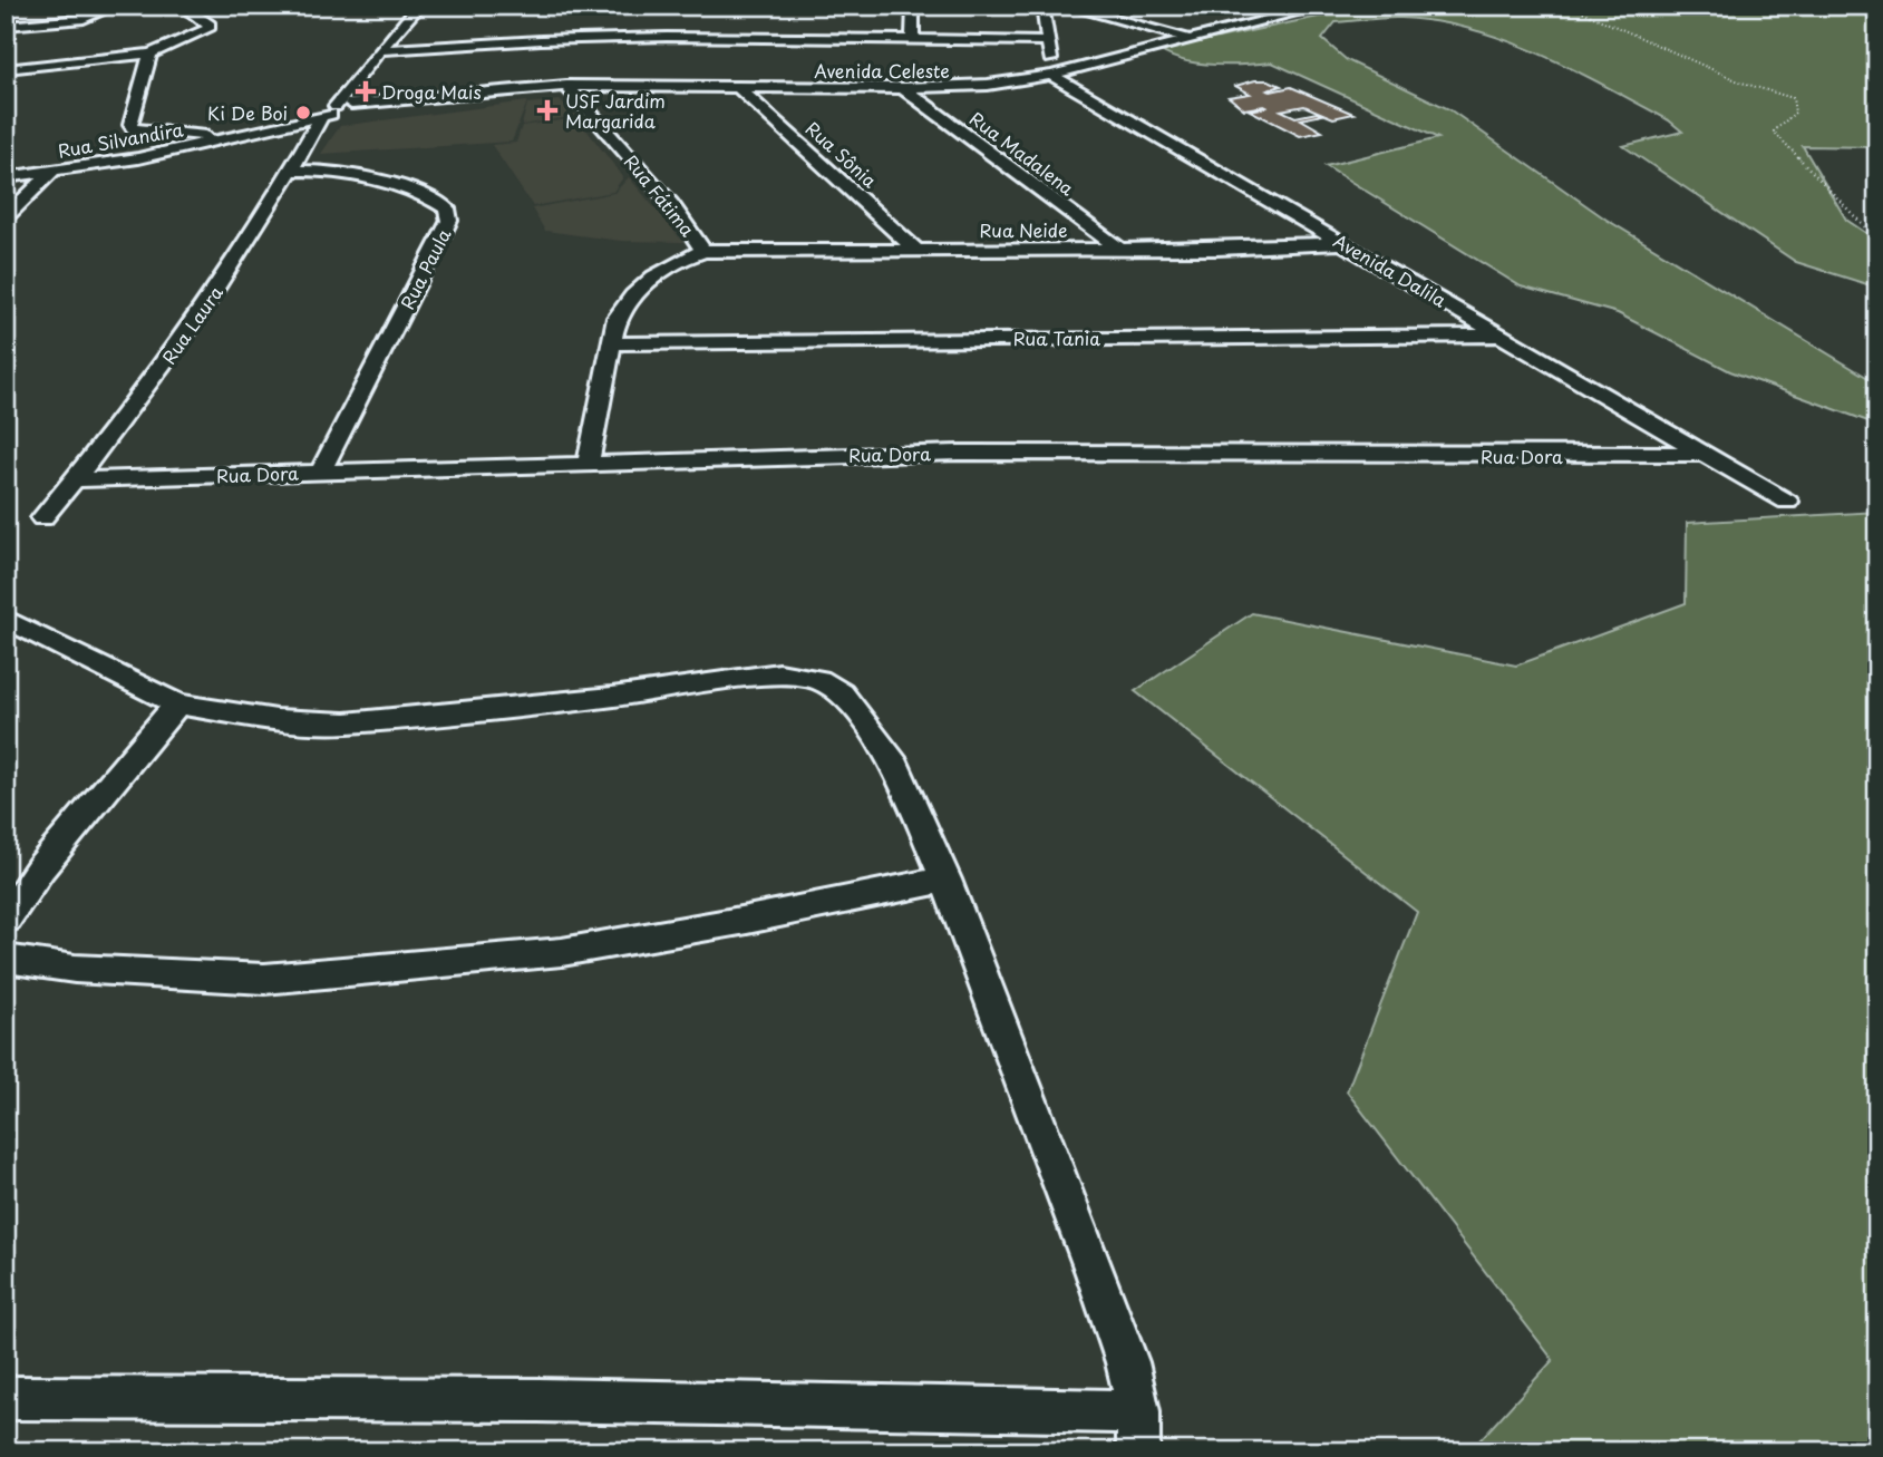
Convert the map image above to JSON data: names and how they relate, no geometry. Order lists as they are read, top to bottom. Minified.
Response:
{"streets":{"street":["Avenida Celeste","Rua Silvandira","Rua Madalena","Rua Sônia","Rua Fátima","Rua Neide","Rua Paula","Avenida Dalila","Rua Laura","Rua Tania","Rua Dora"]},"crossings":[["Avenida Celeste","Rua Silvandira"],["Avenida Celeste","Rua Madalena"],["Avenida Celeste","Rua Sônia"],["Avenida Celeste","Rua Fátima"],["Avenida Celeste","Avenida Dalila"],["Avenida Celeste","Rua Laura"],["Rua Silvandira","Rua Laura"],["Rua Madalena","Rua Neide"],["Rua Sônia","Rua Neide"],["Rua Fátima","Rua Neide"],["Rua Fátima","Rua Tania"],["Rua Fátima","Rua Dora"],["Rua Neide","Avenida Dalila"],["Rua Paula","Rua Laura"],["Rua Paula","Rua Dora"],["Avenida Dalila","Rua Tania"],["Avenida Dalila","Rua Dora"],["Rua Laura","Rua Dora"]],"places":{"health":["Droga Mais","USF Jardim Margarida"],"other":["Ki De Boi"]}}
